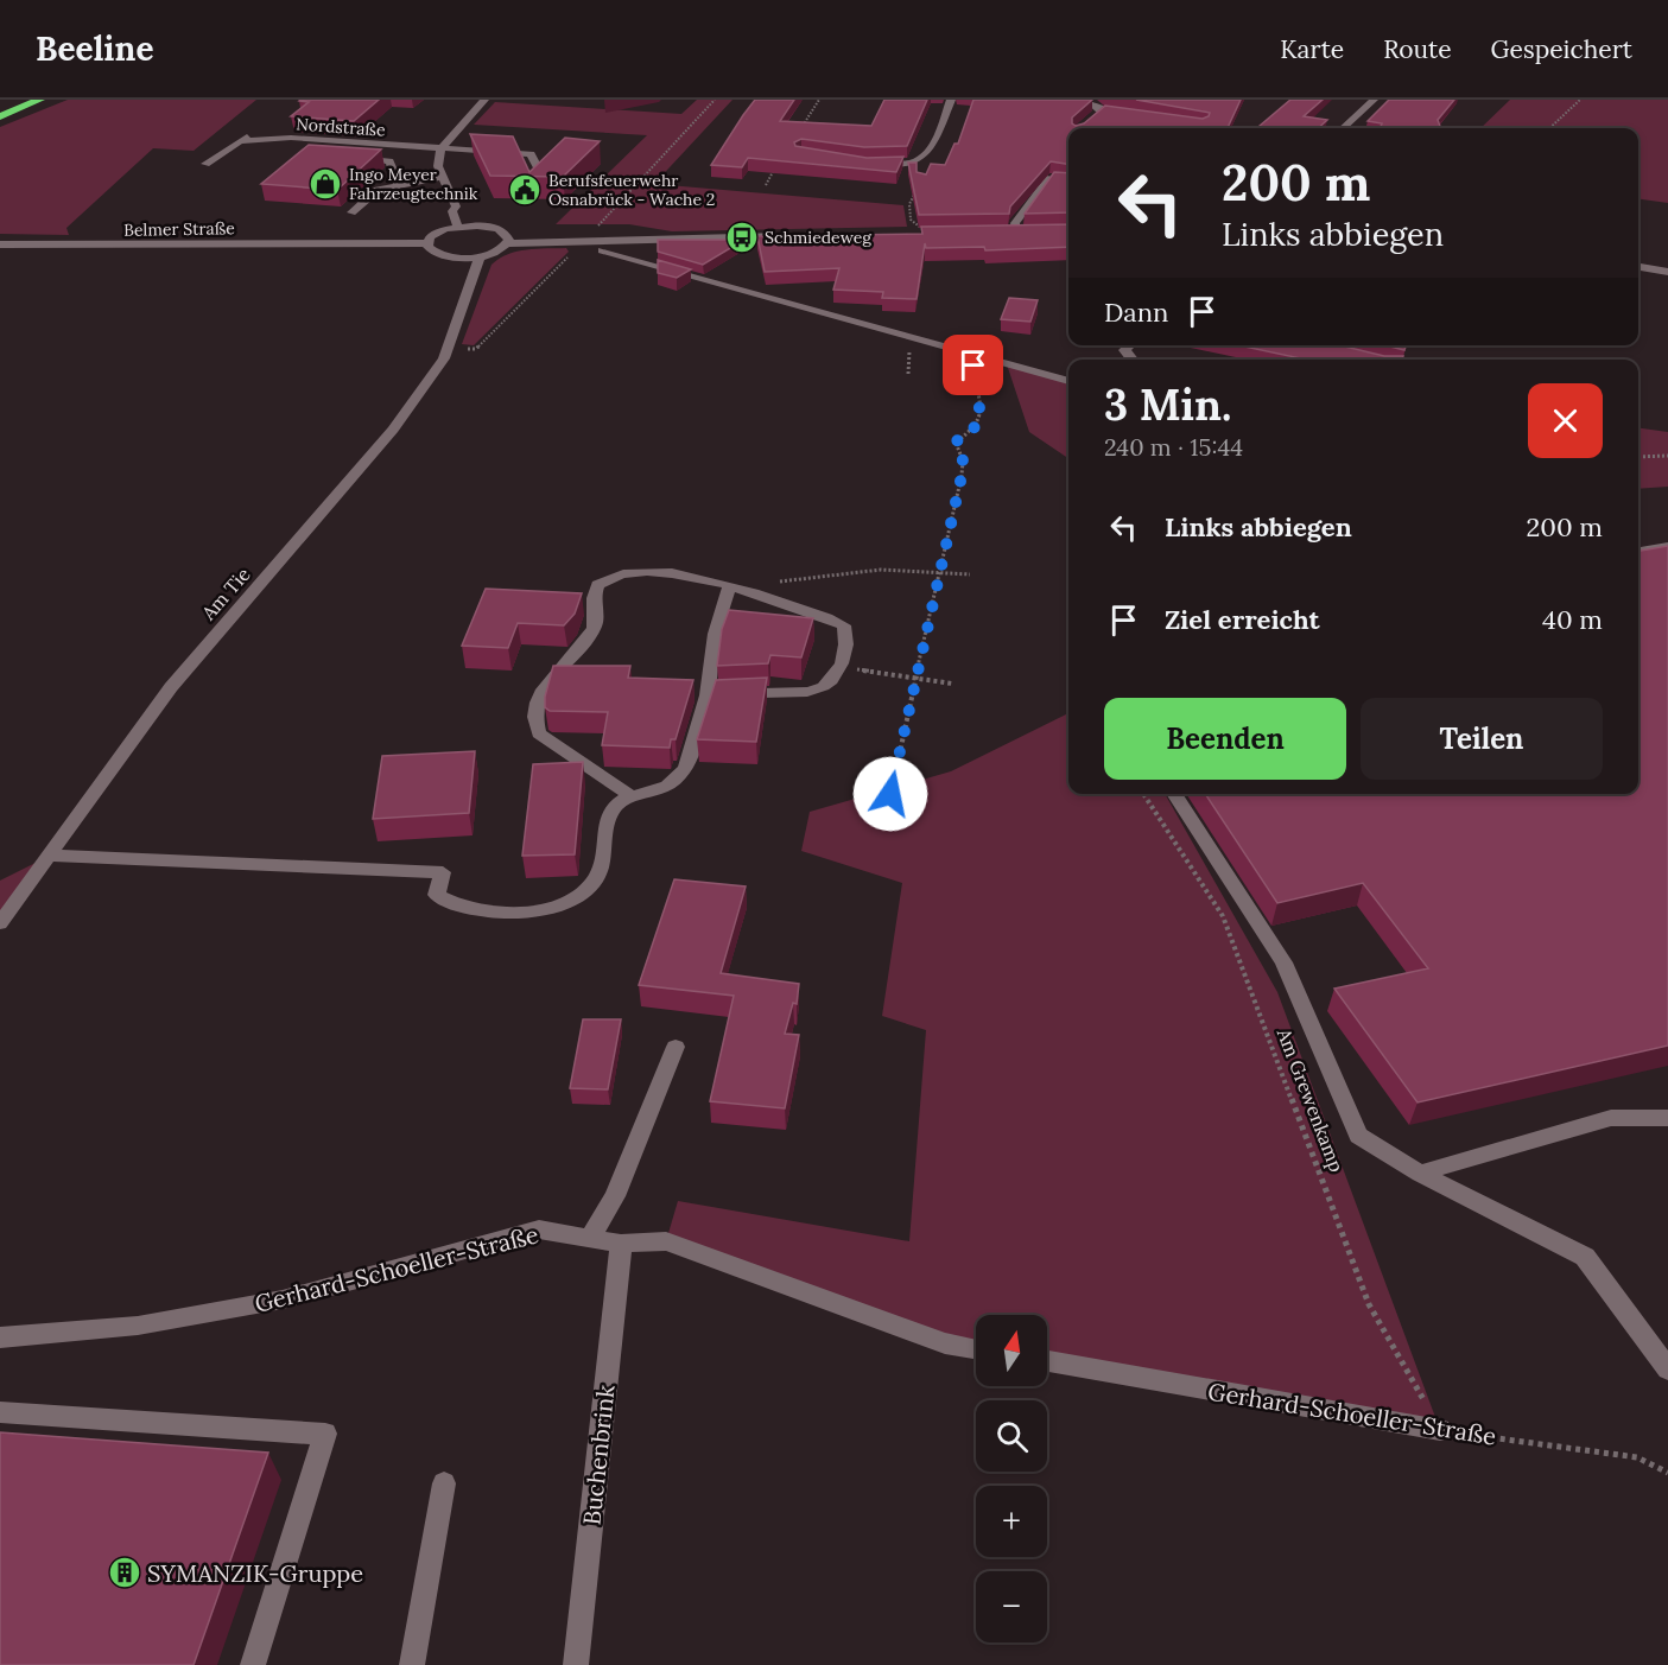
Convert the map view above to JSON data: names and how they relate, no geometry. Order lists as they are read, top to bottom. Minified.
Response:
{"streets":{"street":["Nordstraße","Belmer Straße","Am Tie","Gerhard-Schoeller-Straße","Buchenbrink"],"path":["Am Grewenkamp"]},"crossings":[["Am Grewenkamp","Gerhard-Schoeller-Straße"],["Gerhard-Schoeller-Straße","Buchenbrink"]],"places":{"shop":["Ingo Meyer Fahrzeugtechnik"],"public building":["Berufsfeuerwehr Osnabrück - Wache 2"],"bus stop":["Schmiedeweg"],"building":["SYMANZIK-Gruppe"]},"north":"top","page":{"header":"Beeline","nav":["Karte","Route","Gespeichert"],"turn":["200 m","Links abbiegen"],"then":"Dann","heading":["3 Min.","240 m · 15:44"],"list":[{"name":"Links abbiegen","value":"200 m"},{"name":"Ziel erreicht","value":"40 m"}],"buttons":["Beenden","Teilen"],"map_buttons":["+","−"]}}
